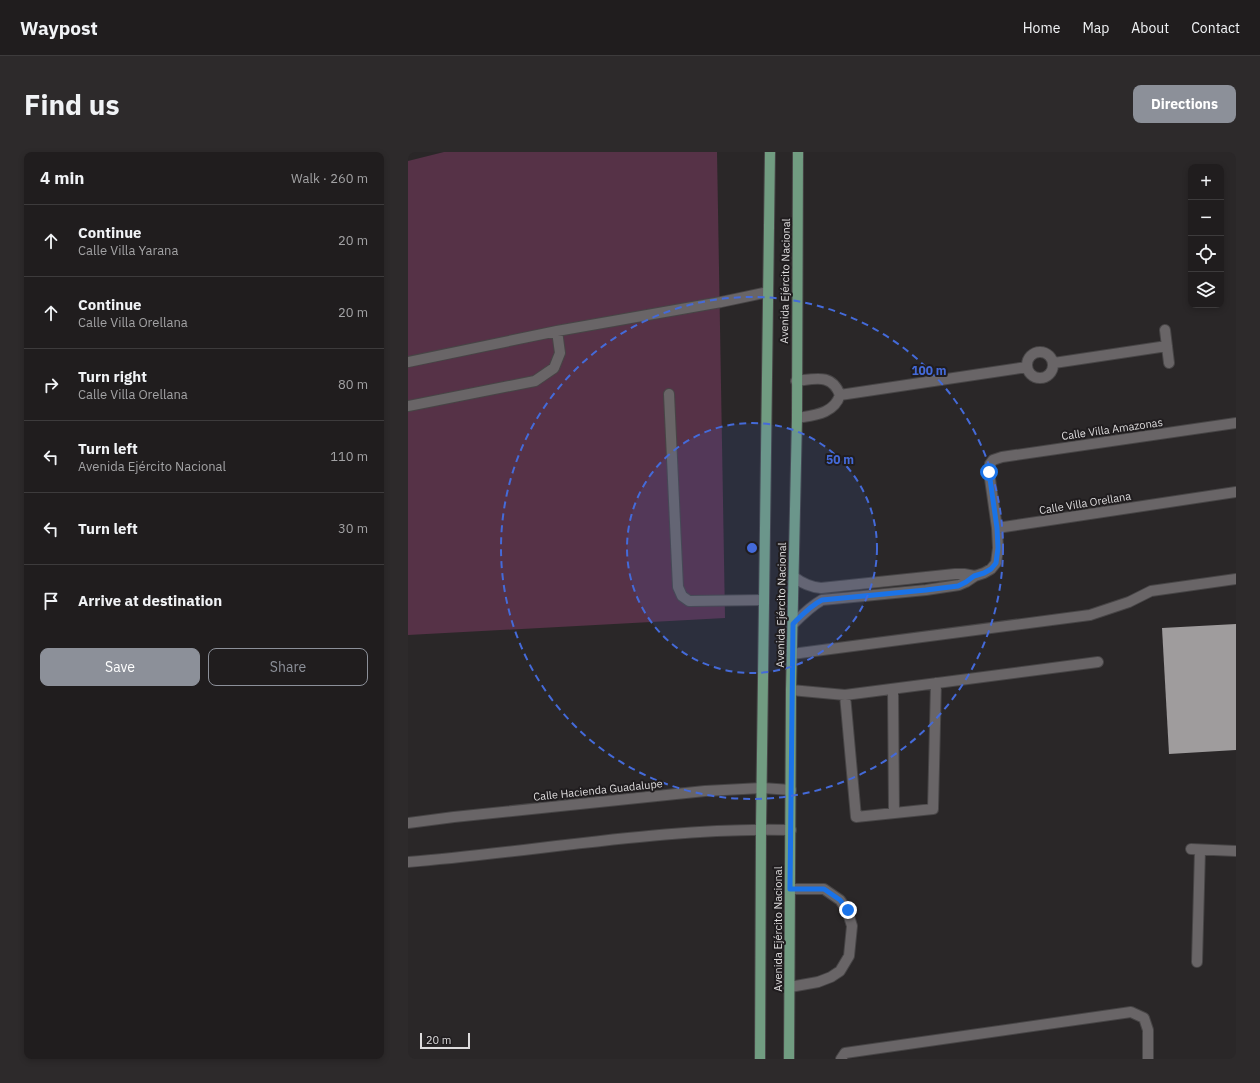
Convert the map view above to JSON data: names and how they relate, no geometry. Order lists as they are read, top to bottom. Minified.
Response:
{"streets":{"main road":["Avenida Ejército Nacional"],"street":["Calle Villa Amazonas","Calle Villa Orellana","Calle Hacienda Guadalupe"]},"crossings":[["Avenida Ejército Nacional","Calle Hacienda Guadalupe"],["Calle Villa Amazonas","Calle Villa Orellana"]],"scale_bar":"20 m","page":{"header":"Waypost","nav":["Home","Map","About","Contact"],"buttons":["Directions",["Save","Share"]],"title":"Find us","heading":["4 min","Walk · 260 m"],"map_buttons":["+","−"],"list":[["Continue","Calle Villa Yarana","20 m"],["Continue","Calle Villa Orellana","20 m"],["Turn right","Calle Villa Orellana","80 m"],["Turn left","Avenida Ejército Nacional","110 m"],["Turn left","30 m"],"Arrive at destination"],"scale":"20 m"},"rings":["100 m","50 m"]}
